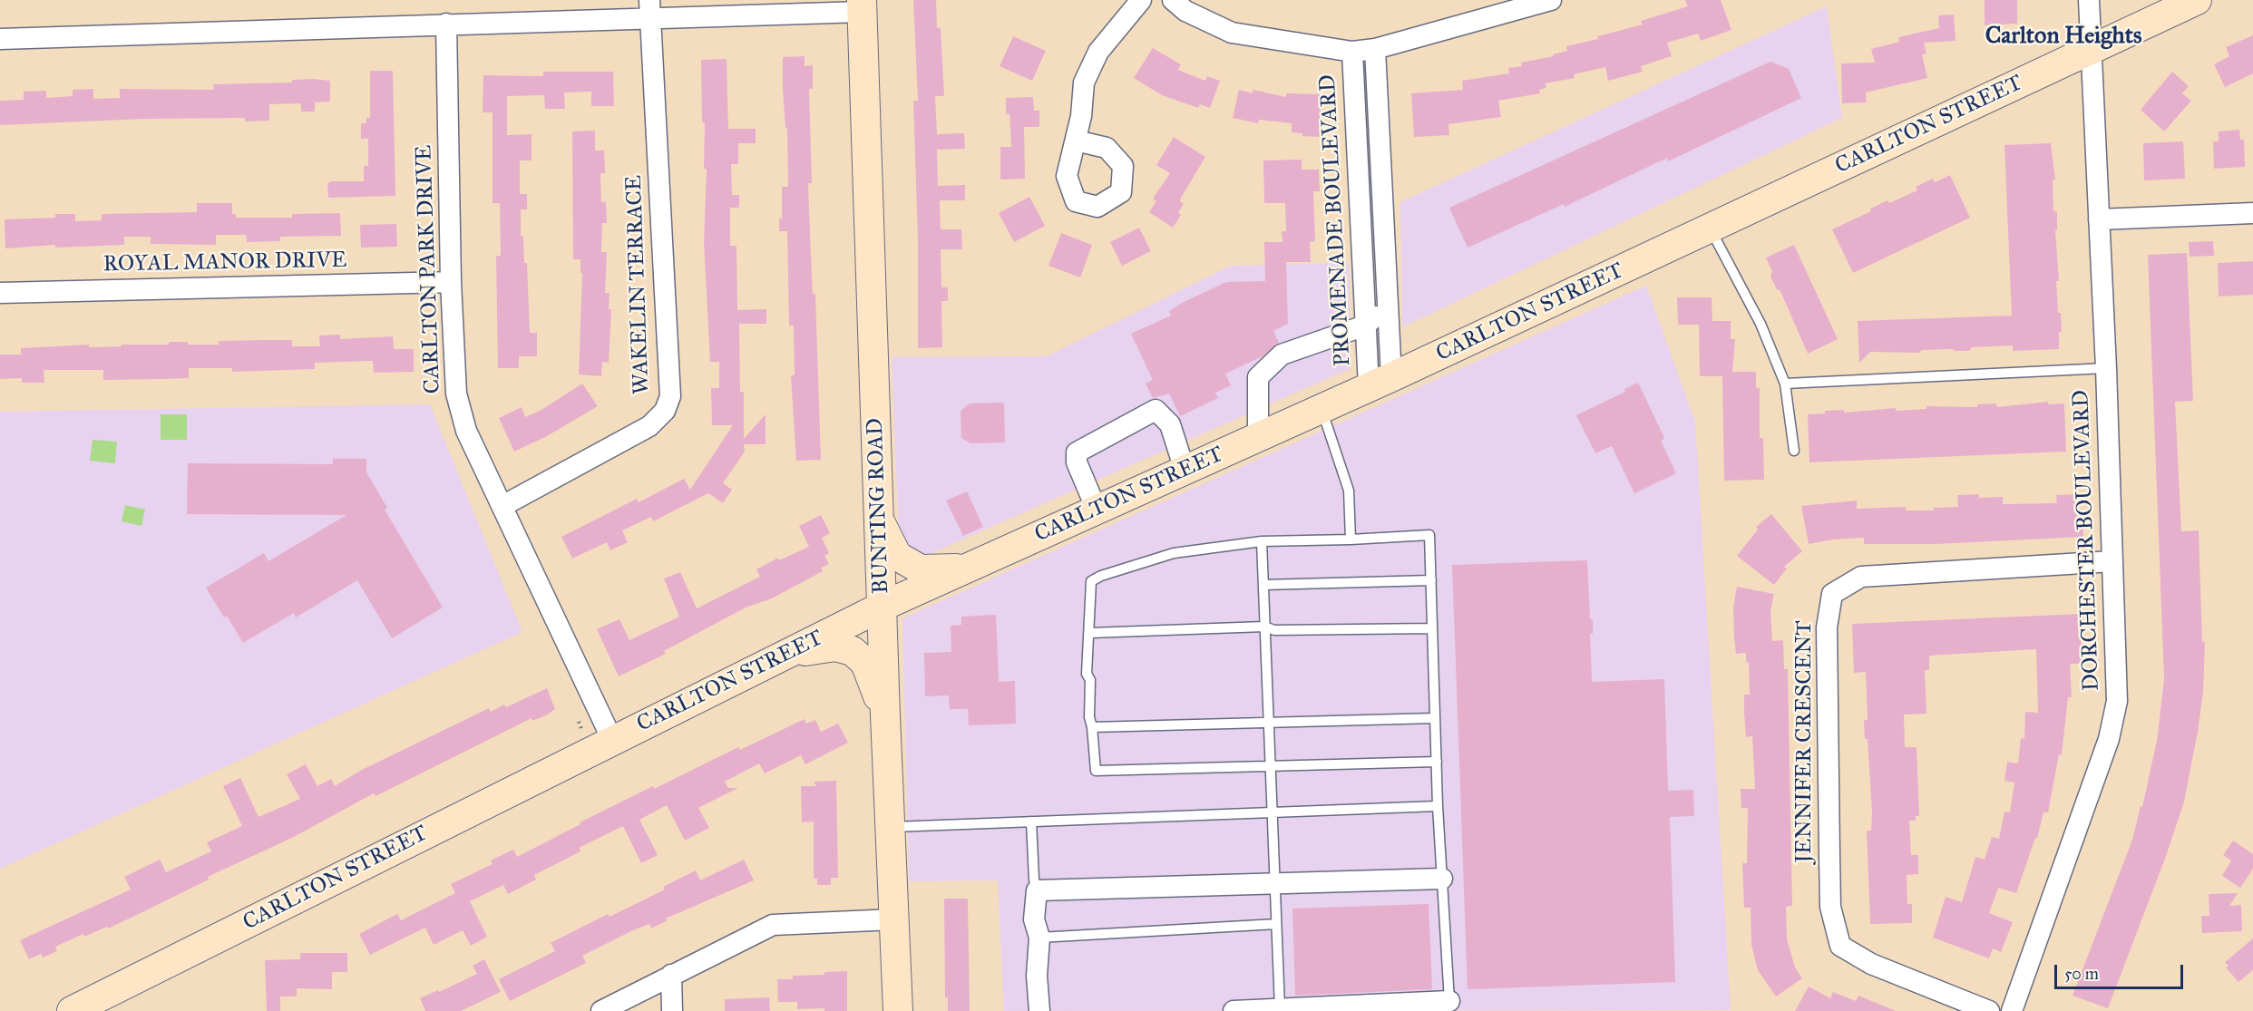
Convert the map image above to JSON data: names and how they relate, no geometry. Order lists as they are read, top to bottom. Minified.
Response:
{"streets":{"main road":["CARLTON STREET","BUNTING ROAD"],"street":["PROMENADE BOULEVARD","ROYAL MANOR DRIVE","CARLTON PARK DRIVE","WAKELIN TERRACE","DORCHESTER BOULEVARD","JENNIFER CRESCENT"]},"crossings":[["CARLTON STREET","PROMENADE BOULEVARD"],["CARLTON STREET","CARLTON PARK DRIVE"],["CARLTON STREET","BUNTING ROAD"],["CARLTON STREET","DORCHESTER BOULEVARD"],["ROYAL MANOR DRIVE","CARLTON PARK DRIVE"],["CARLTON PARK DRIVE","WAKELIN TERRACE"],["DORCHESTER BOULEVARD","JENNIFER CRESCENT"]],"districts":["Carlton Heights"],"scale_bar":"50 m"}
